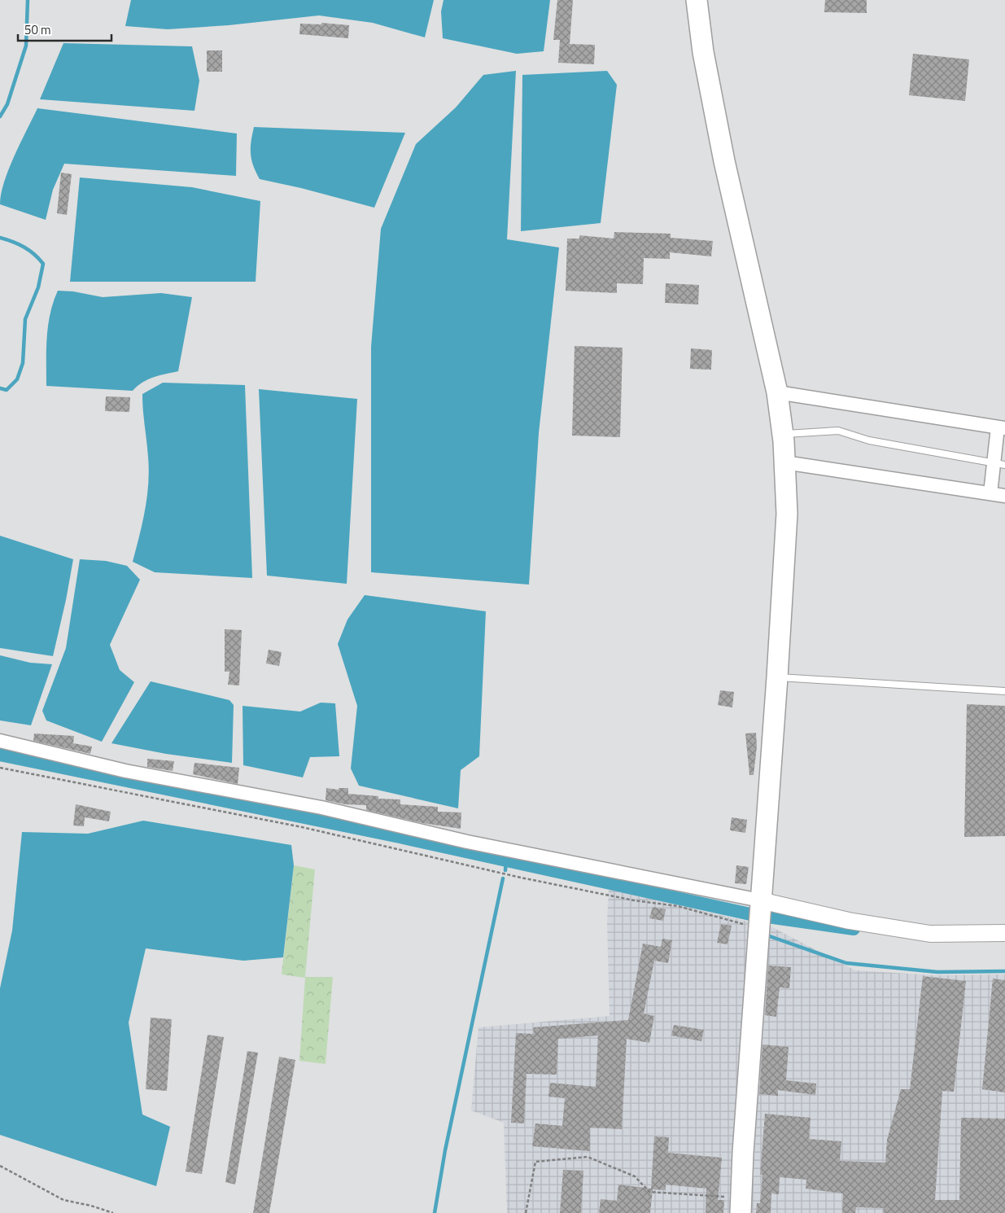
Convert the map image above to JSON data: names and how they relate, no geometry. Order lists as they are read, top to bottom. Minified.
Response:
{"scale_bar":"50 m"}
